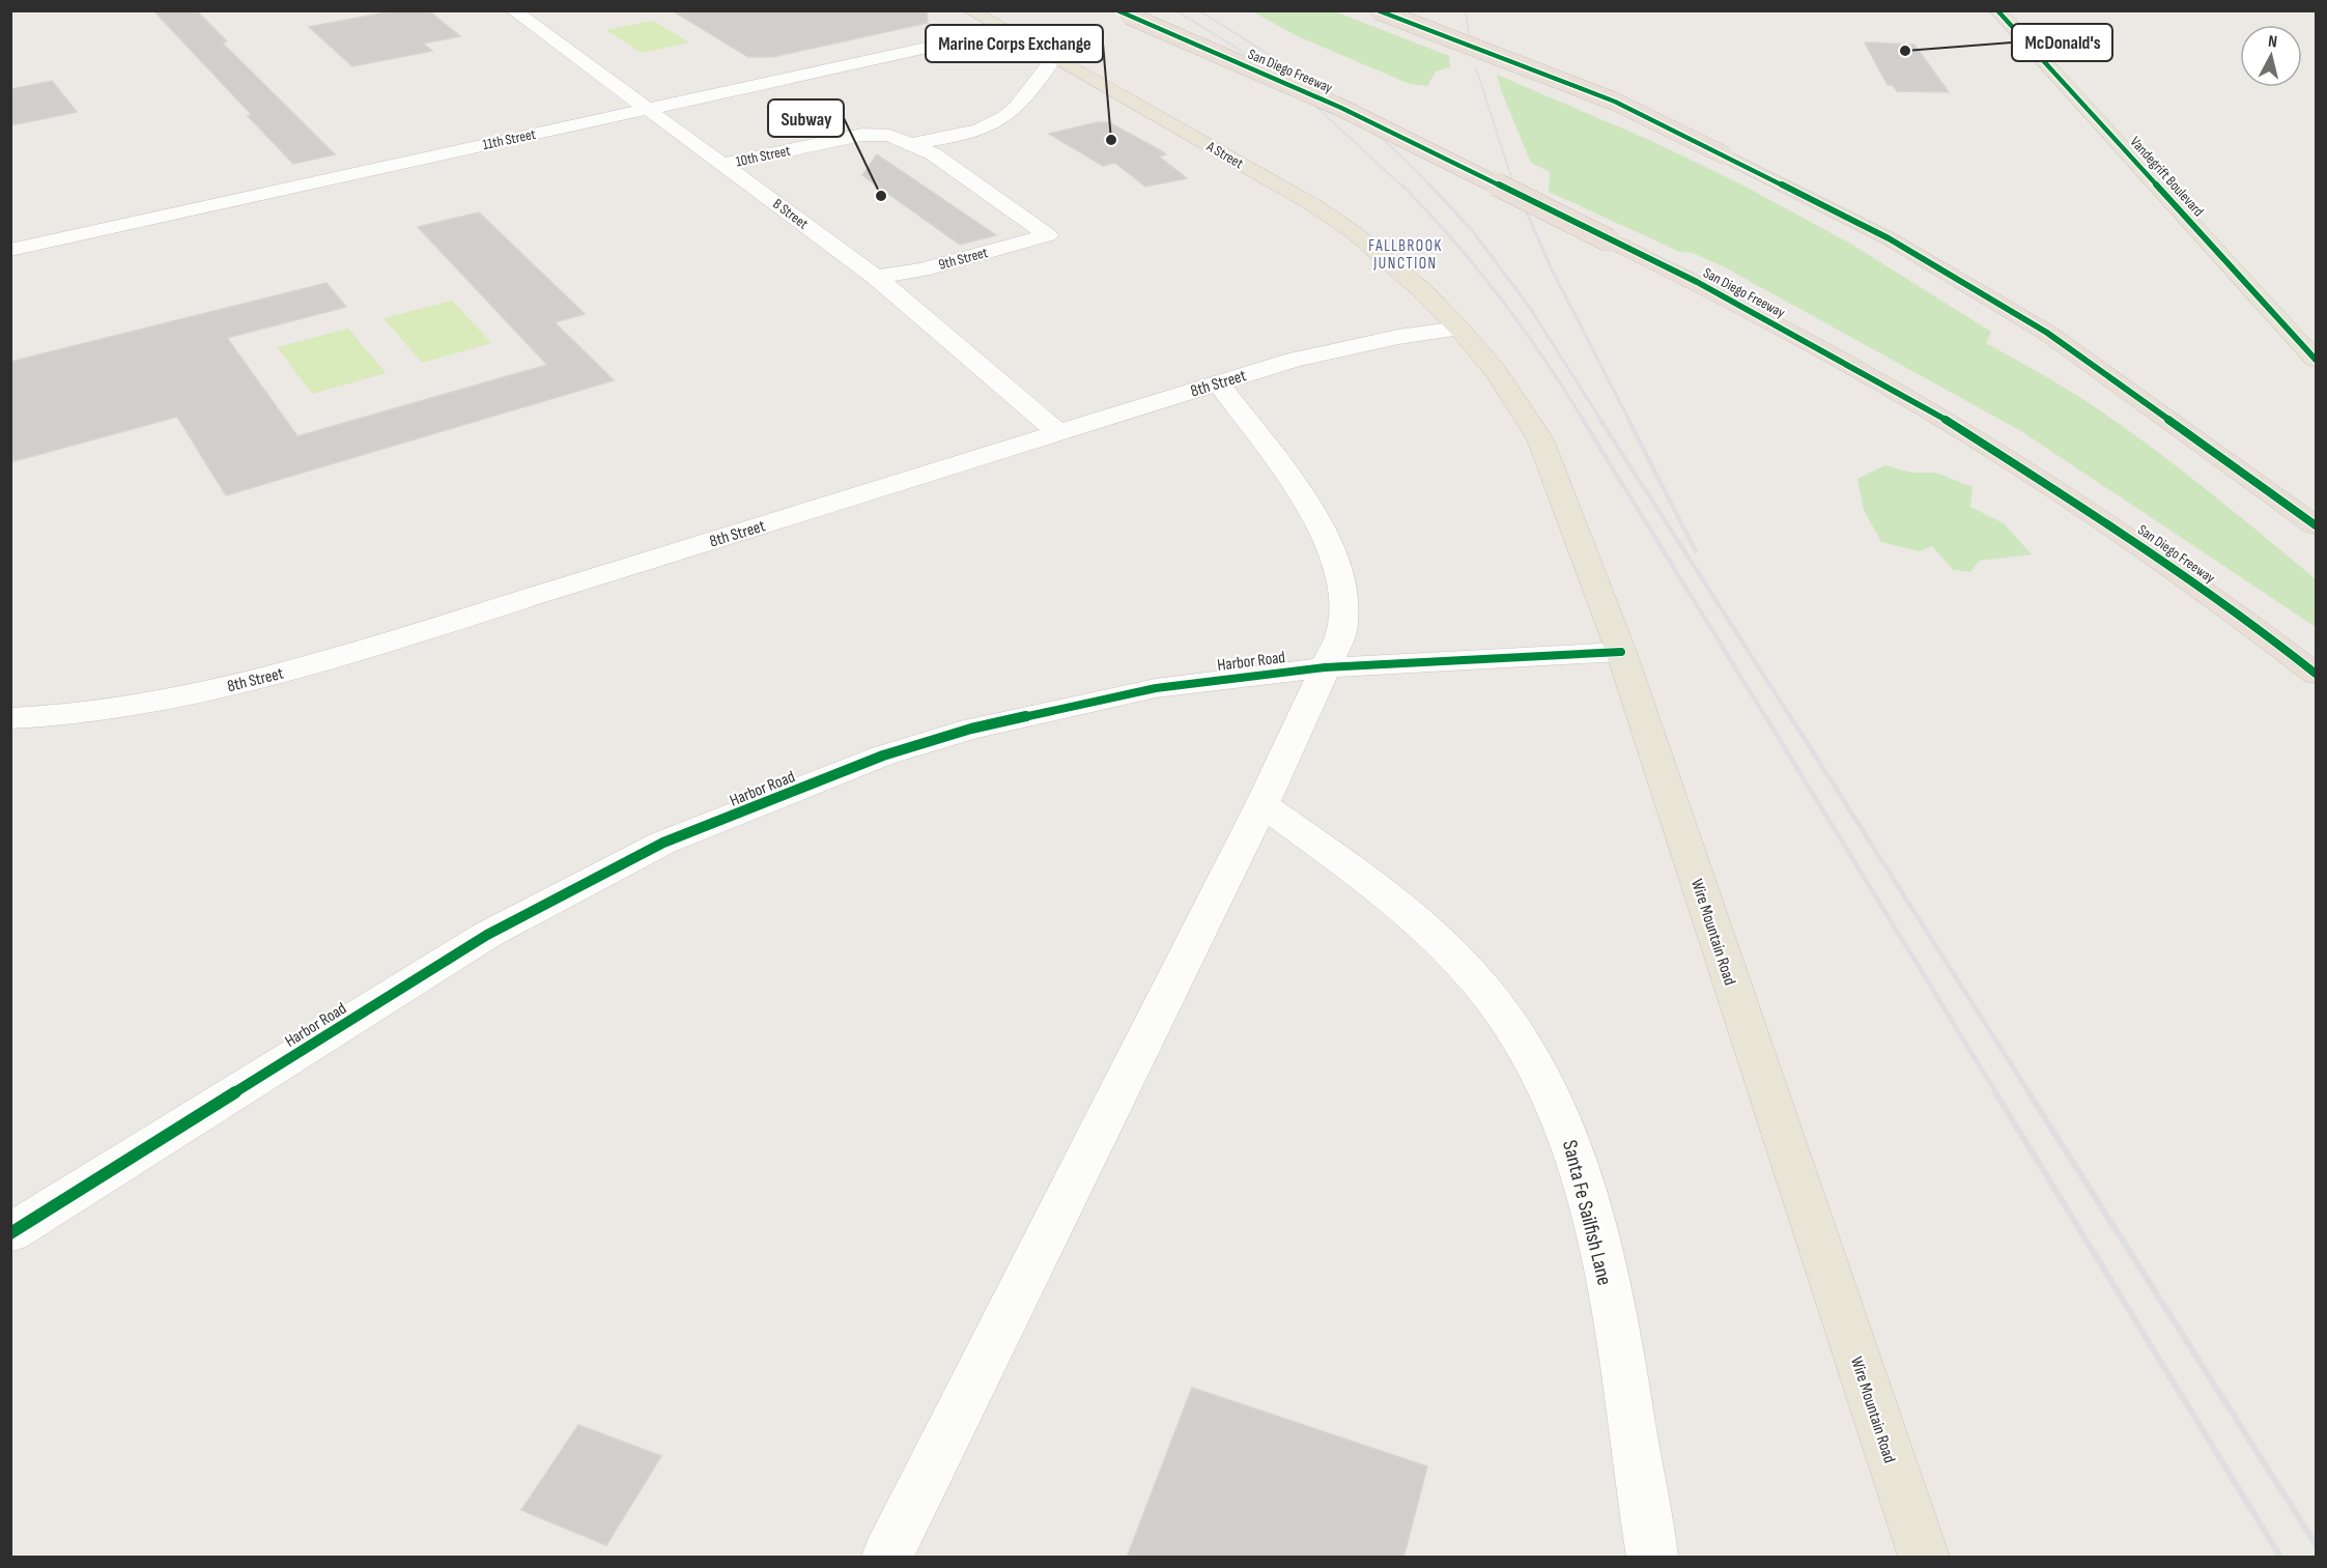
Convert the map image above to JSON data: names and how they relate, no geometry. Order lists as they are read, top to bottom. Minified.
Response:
{"streets":{"highway":["San Diego Freeway"],"main road":["A Street","Vandegrift Boulevard","Wire Mountain Road"],"street":["11th Street","10th Street","B Street","9th Street","8th Street","Harbor Road","Santa Fe Sailfish Lane"]},"crossings":[["11th Street","A Street"],["11th Street","B Street"],["A Street","8th Street"],["A Street","Wire Mountain Road"],["10th Street","B Street"],["10th Street","9th Street"],["B Street","9th Street"],["B Street","8th Street"],["8th Street","Wire Mountain Road"],["Harbor Road","Wire Mountain Road"]],"districts":["FALLBROOK JUNCTION"],"places":["McDonald's","Marine Corps Exchange","Subway"],"north":"top"}
